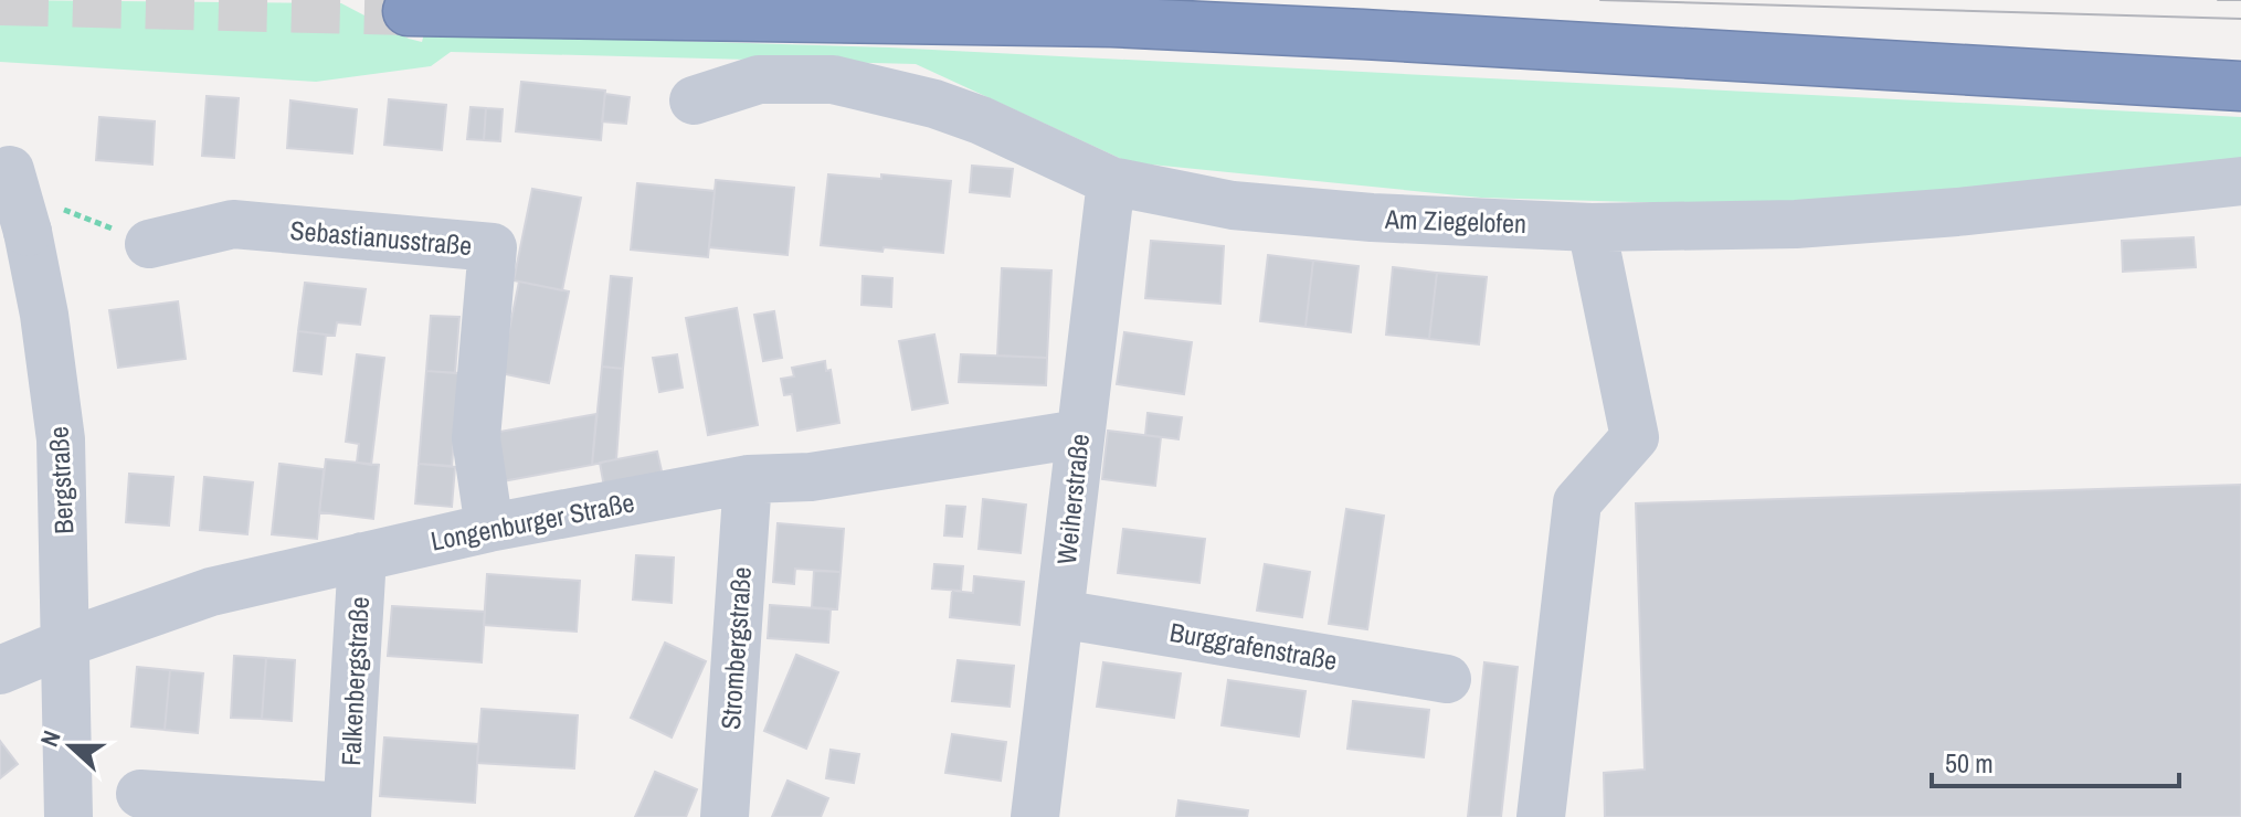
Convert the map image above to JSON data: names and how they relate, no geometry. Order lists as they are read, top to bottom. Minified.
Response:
{"streets":{"street":["Am Ziegelofen","Sebastianusstraße","Bergstraße","Weiherstraße","Longenburger Straße","Burggrafenstraße","Strombergstraße","Falkenbergstraße"]},"crossings":[["Am Ziegelofen","Weiherstraße"],["Sebastianusstraße","Longenburger Straße"],["Bergstraße","Longenburger Straße"],["Weiherstraße","Longenburger Straße"],["Weiherstraße","Burggrafenstraße"],["Longenburger Straße","Strombergstraße"],["Longenburger Straße","Falkenbergstraße"]],"scale_bar":"50 m","north":"left"}
